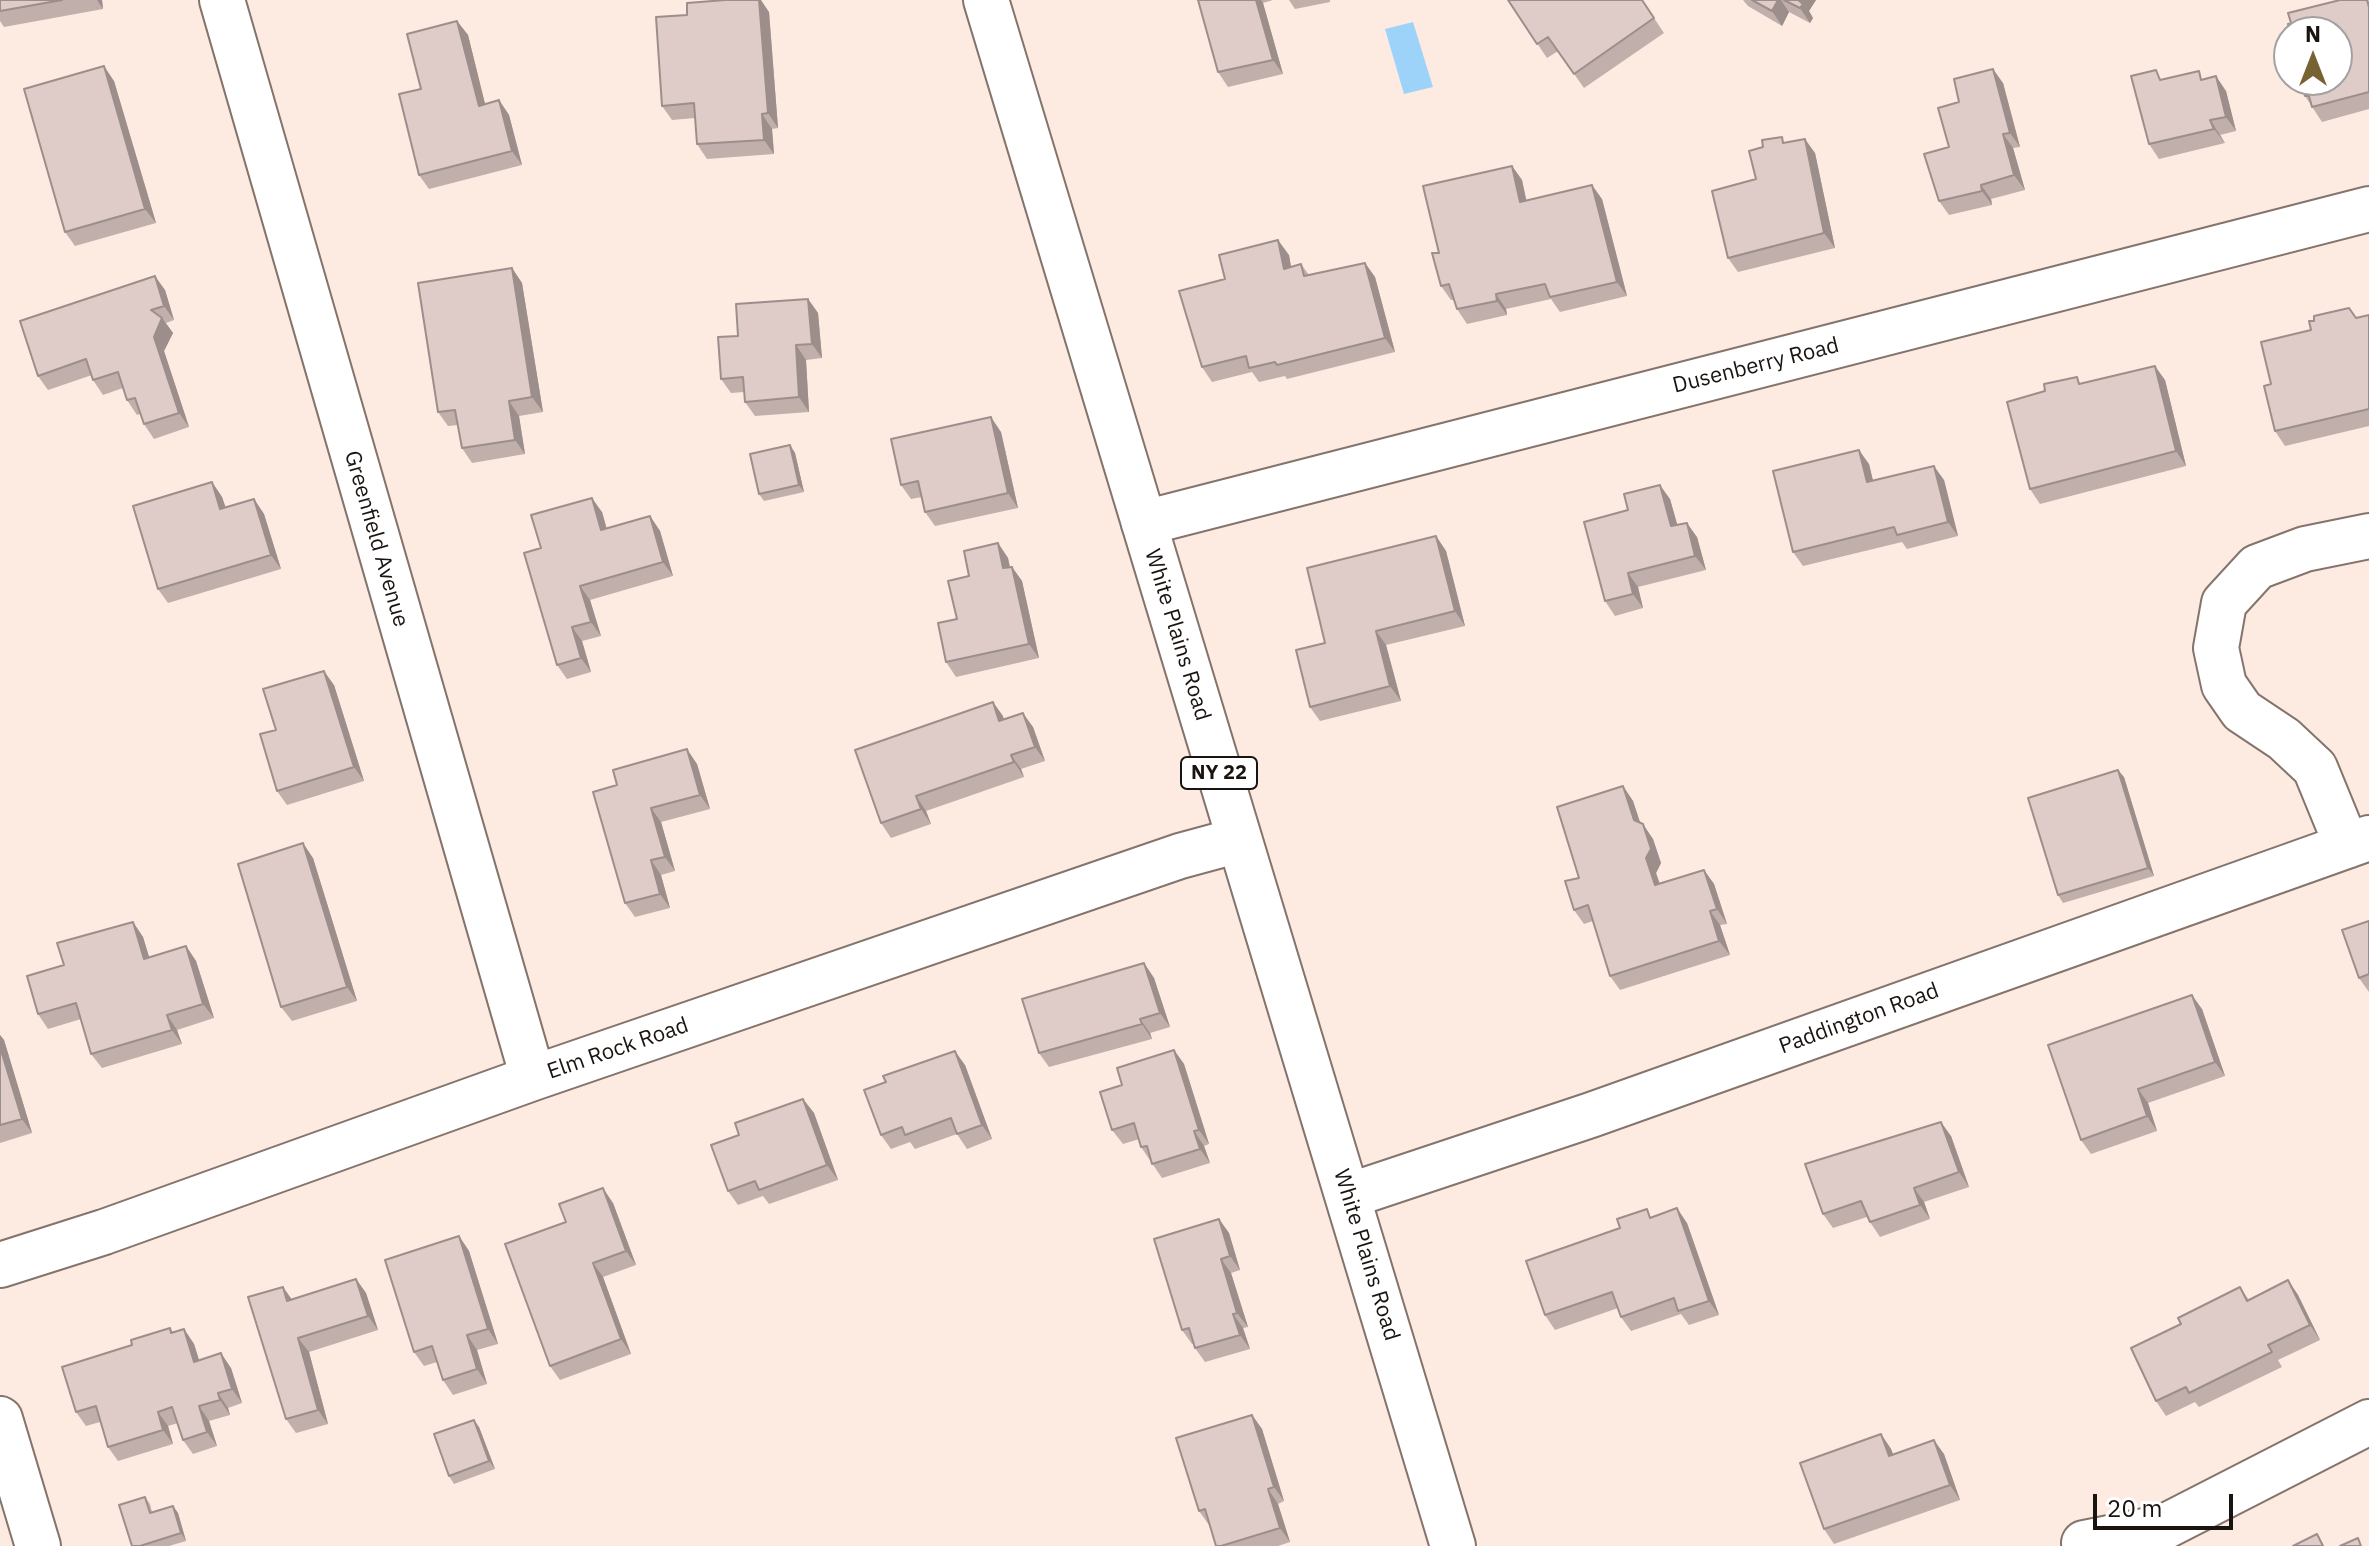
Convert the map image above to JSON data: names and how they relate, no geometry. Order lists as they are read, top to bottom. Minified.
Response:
{"streets":{"street":["Dusenberry Road","Greenfield Avenue","White Plains Road","NY 22","Paddington Road","Elm Rock Road"]},"crossings":[["Dusenberry Road","White Plains Road"],["Greenfield Avenue","Elm Rock Road"],["White Plains Road","Paddington Road"],["White Plains Road","Elm Rock Road"]],"scale_bar":"20 m","north":"top"}
